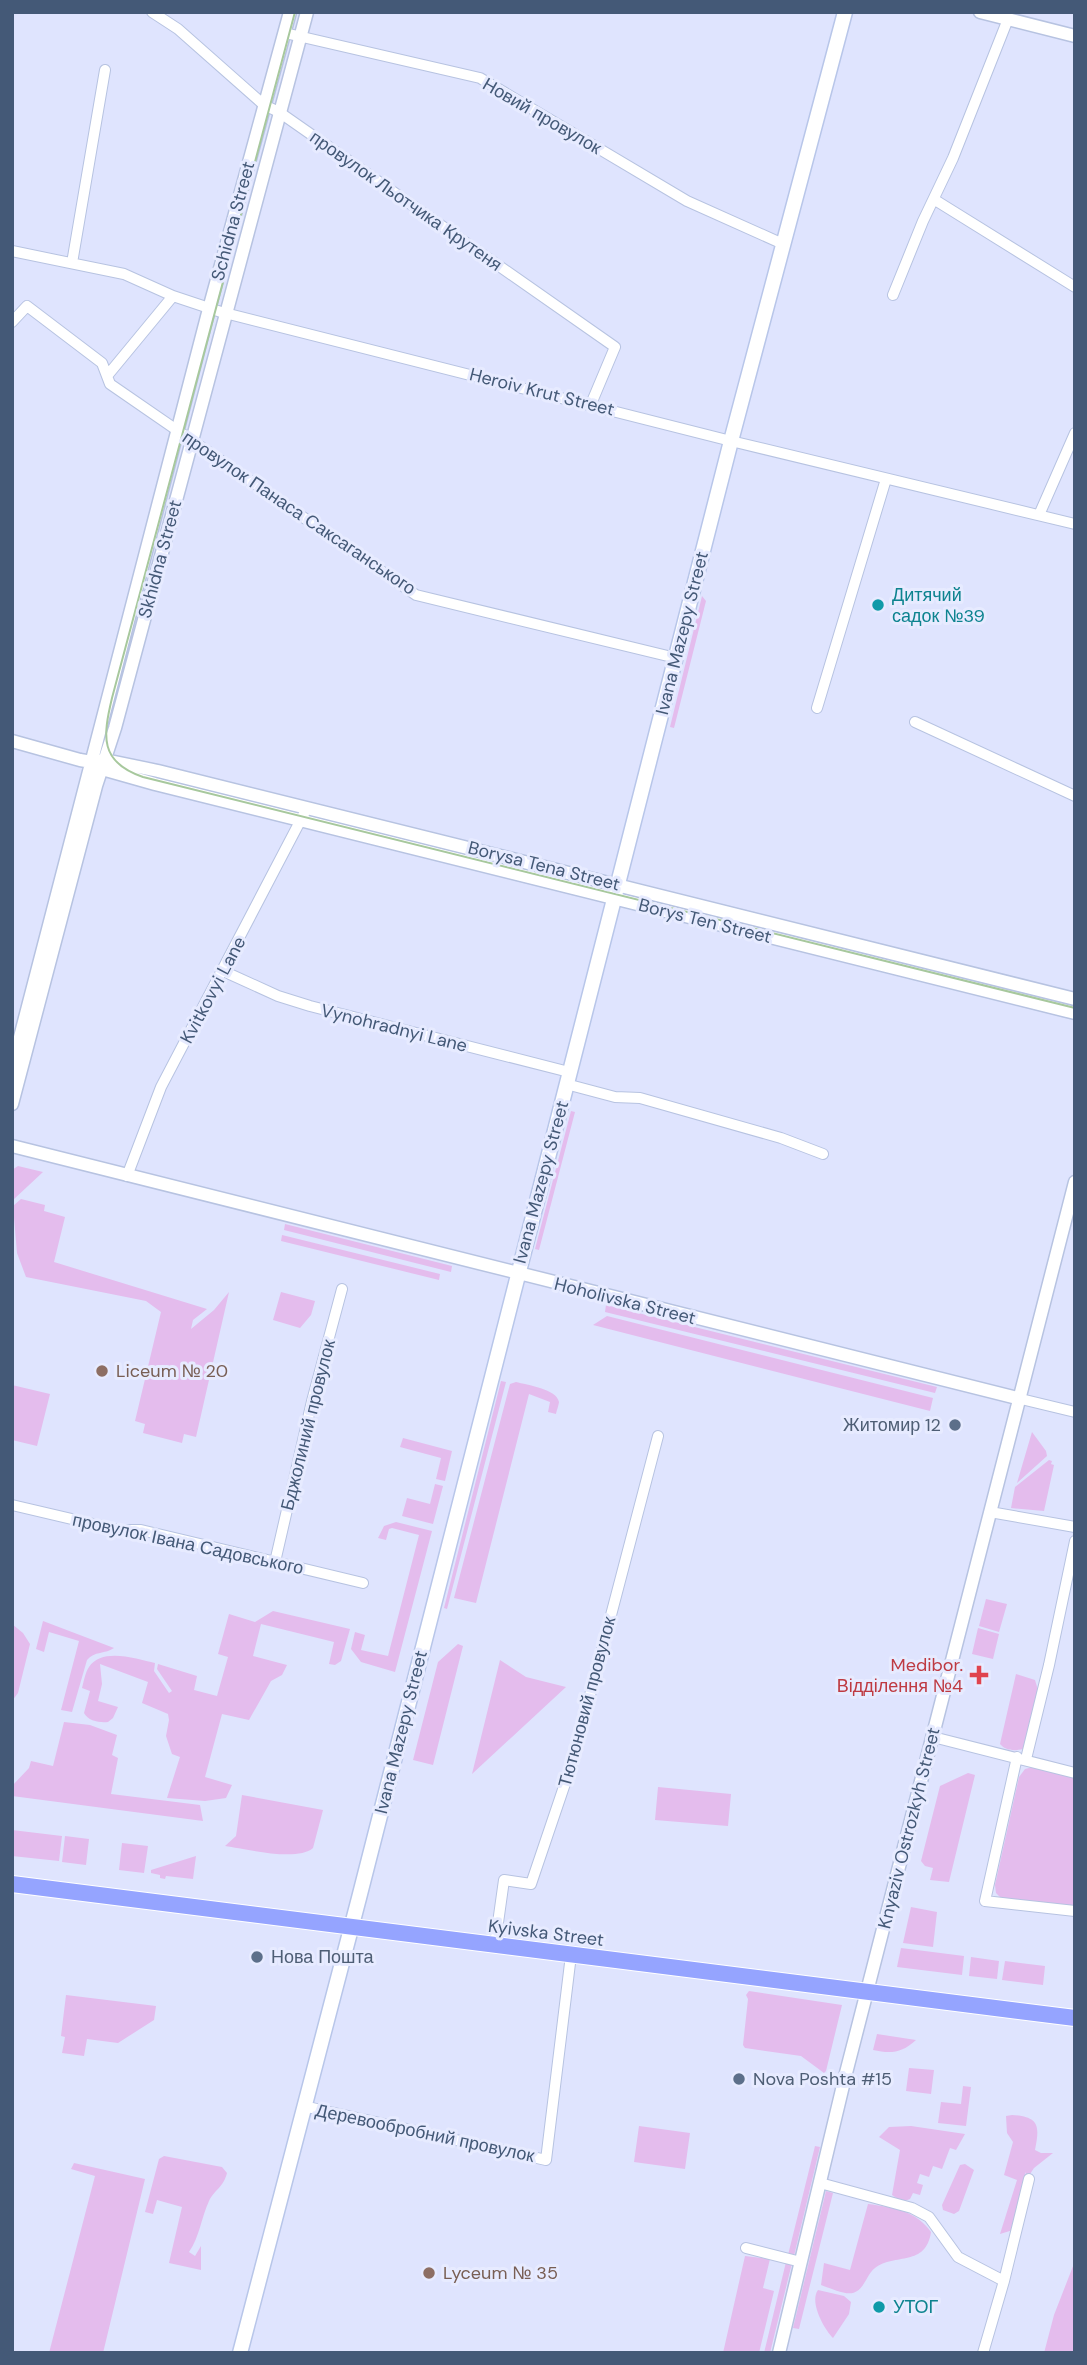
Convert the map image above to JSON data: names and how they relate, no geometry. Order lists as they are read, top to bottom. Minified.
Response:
{"streets":{"main road":["Ivana Mazepy Street","Kyivska Street"],"street":["Новий провулок","провулок Льотчика Крутеня","Schidna Street","Heroiv Krut Street","провулок Панаса Саксаганського","Skhidna Street","Borysa Tena Street","Borys Ten Street","Kvitkovyi Lane","Vynohradnyi Lane","Hoholivska Street","Бджолиний провулок","провулок Івана Садовського","Тютюновий провулок","Knyaziv Ostrozkyh Street","Деревообробний провулок"]},"crossings":[["Новий провулок","Schidna Street"],["Новий провулок","Skhidna Street"],["Новий провулок","Ivana Mazepy Street"],["провулок Льотчика Крутеня","Schidna Street"],["провулок Льотчика Крутеня","Heroiv Krut Street"],["провулок Льотчика Крутеня","Skhidna Street"],["Schidna Street","Heroiv Krut Street"],["Schidna Street","провулок Панаса Саксаганського"],["Schidna Street","Skhidna Street"],["Heroiv Krut Street","Skhidna Street"],["Heroiv Krut Street","Ivana Mazepy Street"],["провулок Панаса Саксаганського","Skhidna Street"],["провулок Панаса Саксаганського","Ivana Mazepy Street"],["Skhidna Street","Borysa Tena Street"],["Skhidna Street","Borys Ten Street"],["Ivana Mazepy Street","Borysa Tena Street"],["Ivana Mazepy Street","Borys Ten Street"],["Ivana Mazepy Street","Vynohradnyi Lane"],["Ivana Mazepy Street","Hoholivska Street"],["Ivana Mazepy Street","Kyivska Street"],["Ivana Mazepy Street","Деревообробний провулок"],["Borysa Tena Street","Borys Ten Street"],["Borysa Tena Street","Kvitkovyi Lane"],["Borys Ten Street","Kvitkovyi Lane"],["Kvitkovyi Lane","Vynohradnyi Lane"],["Kvitkovyi Lane","Hoholivska Street"],["Hoholivska Street","Knyaziv Ostrozkyh Street"],["Бджолиний провулок","провулок Івана Садовського"],["Тютюновий провулок","Kyivska Street"],["Knyaziv Ostrozkyh Street","Kyivska Street"],["Kyivska Street","Деревообробний провулок"]],"places":{"other":["Дитячий садок №39","Liceum № 20","Житомир 12","Нова Пошта","Nova Poshta #15","Lyceum № 35","УТОГ"],"health":["Medibor. Відділення №4"]}}
